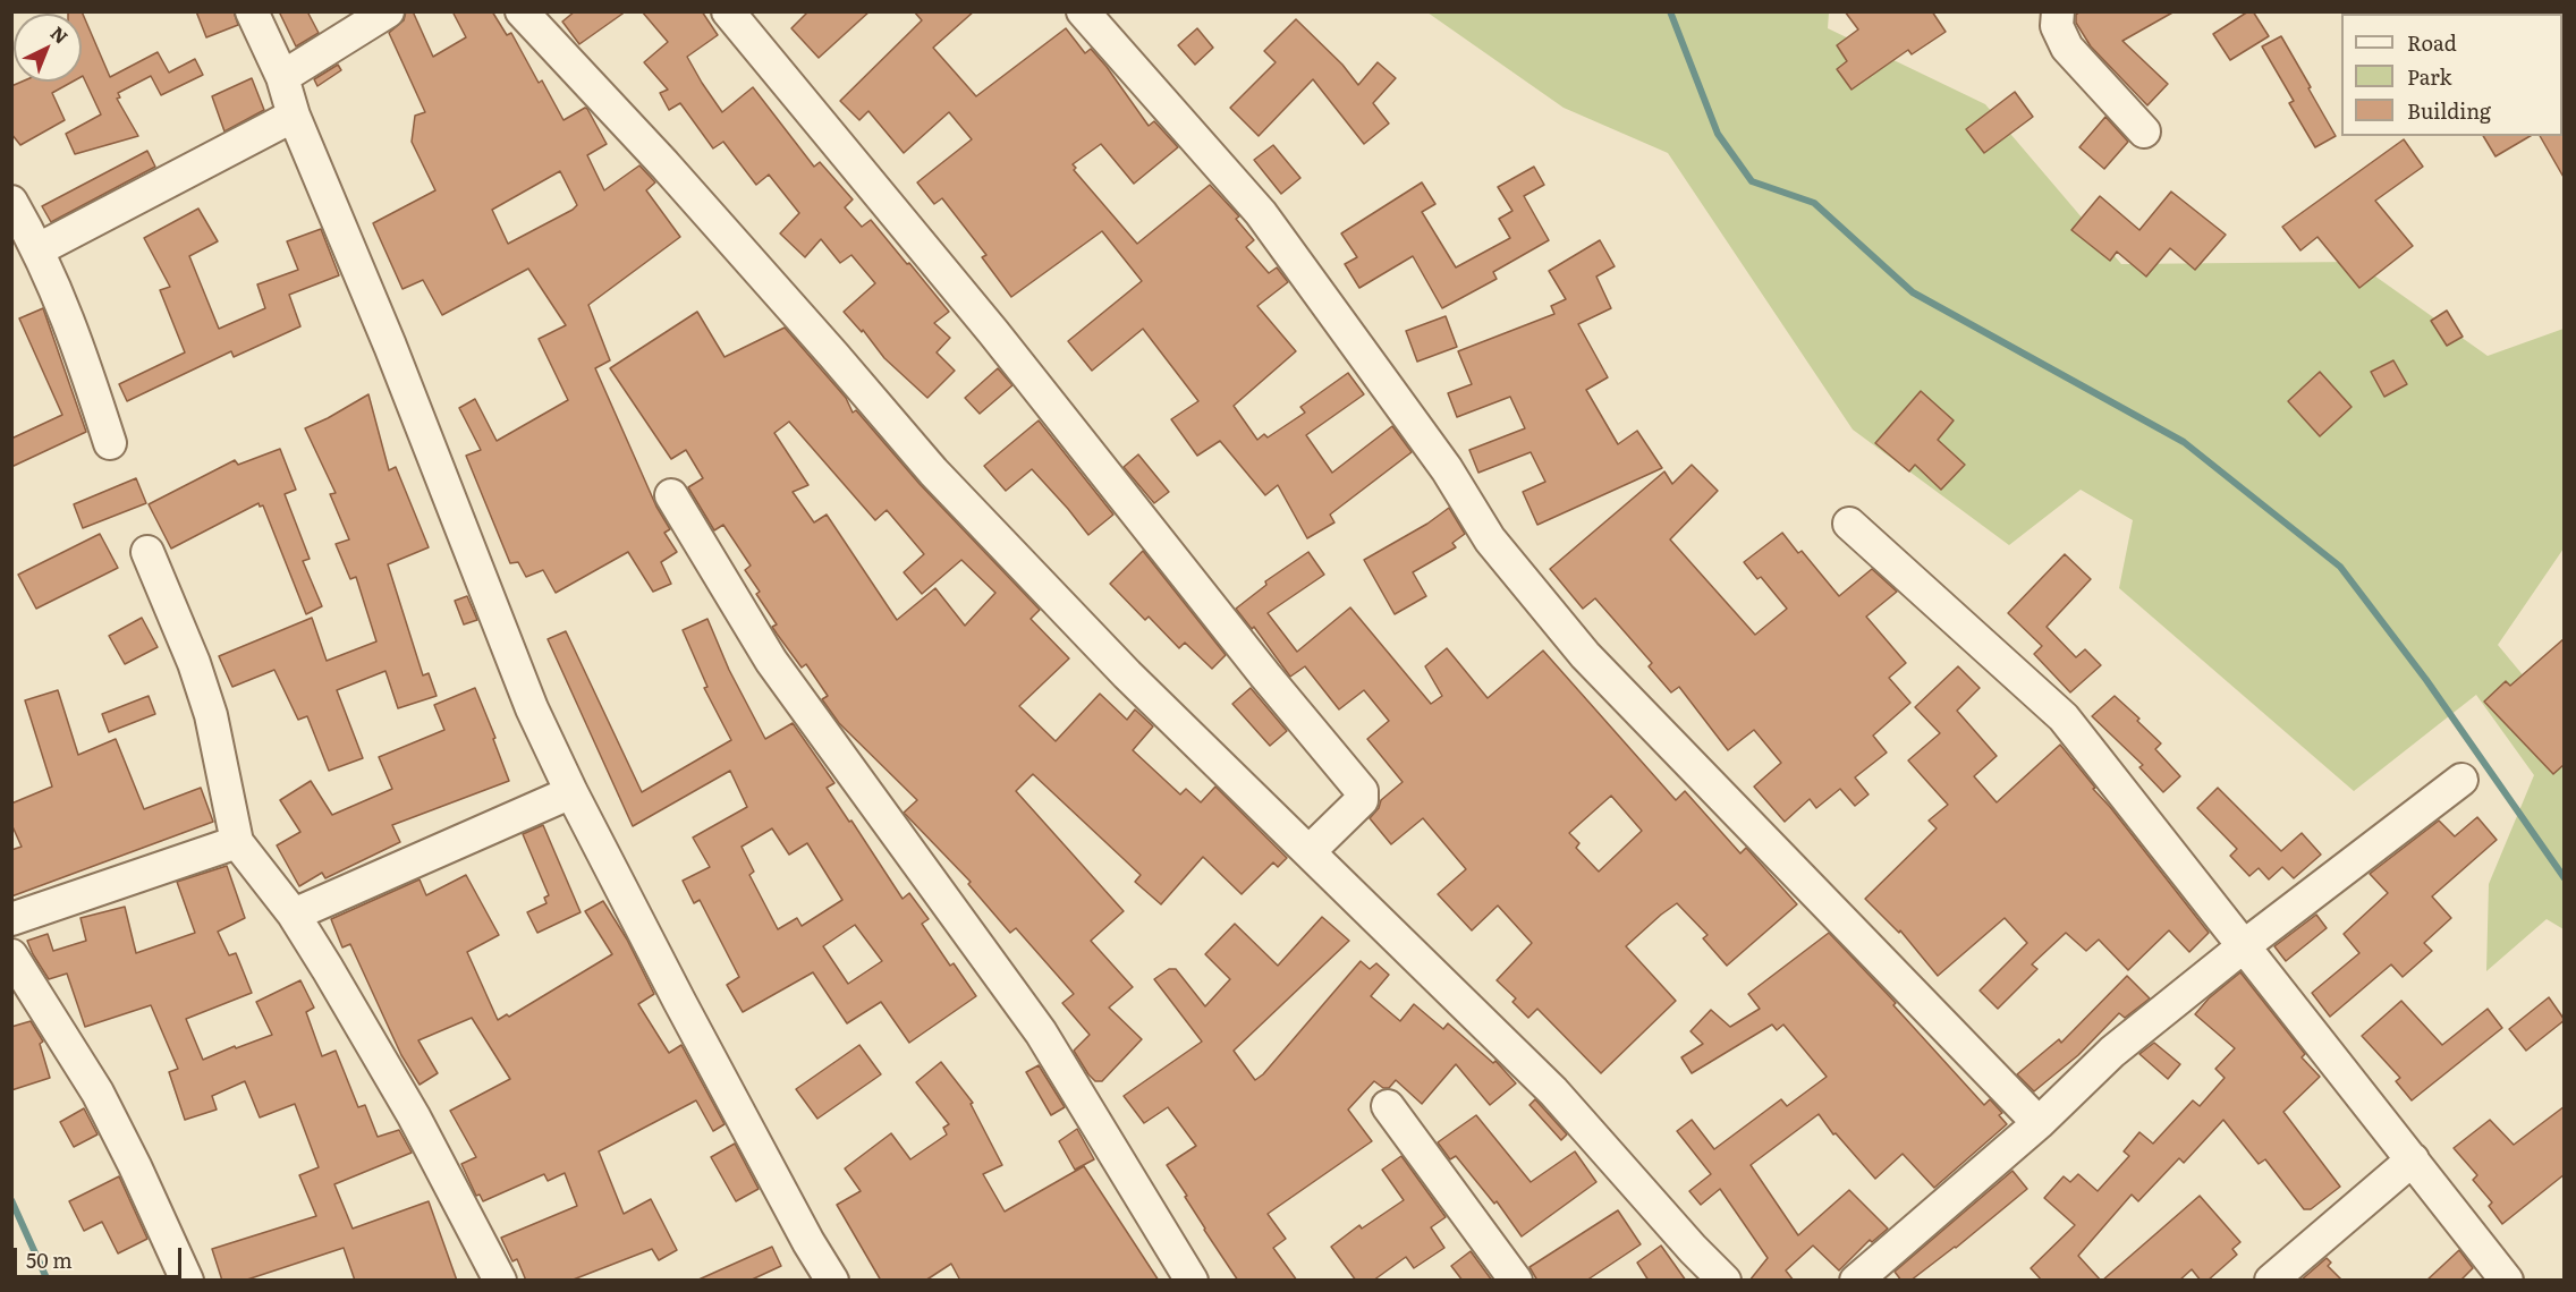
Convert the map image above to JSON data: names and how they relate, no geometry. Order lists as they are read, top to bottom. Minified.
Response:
{"legend":["Road","Park","Building"],"scale_bar":"50 m","north":"top right"}
